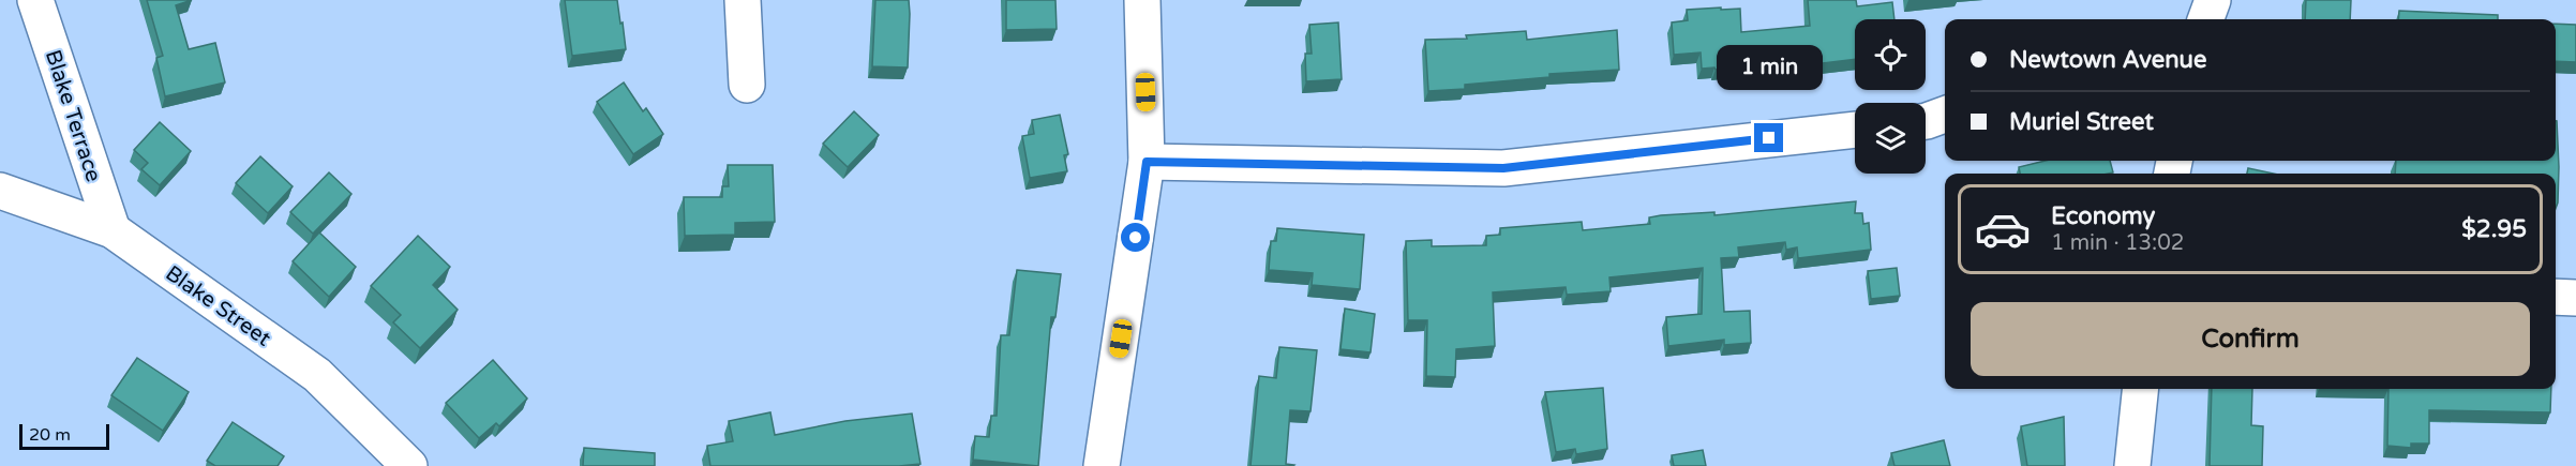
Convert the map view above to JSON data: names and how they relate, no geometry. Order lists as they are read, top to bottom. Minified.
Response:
{"streets":{"street":["Blake Terrace","Blake Street"]},"crossings":[["Blake Terrace","Blake Street"]],"scale_bar":"20 m","page":{"banner":["Newtown Avenue","Muriel Street"],"bubble":"1 min","list":[{"name":"Economy","note":"1 min · 13:02","value":"$2.95"}],"buttons":"Confirm","scale":"20 m"}}
